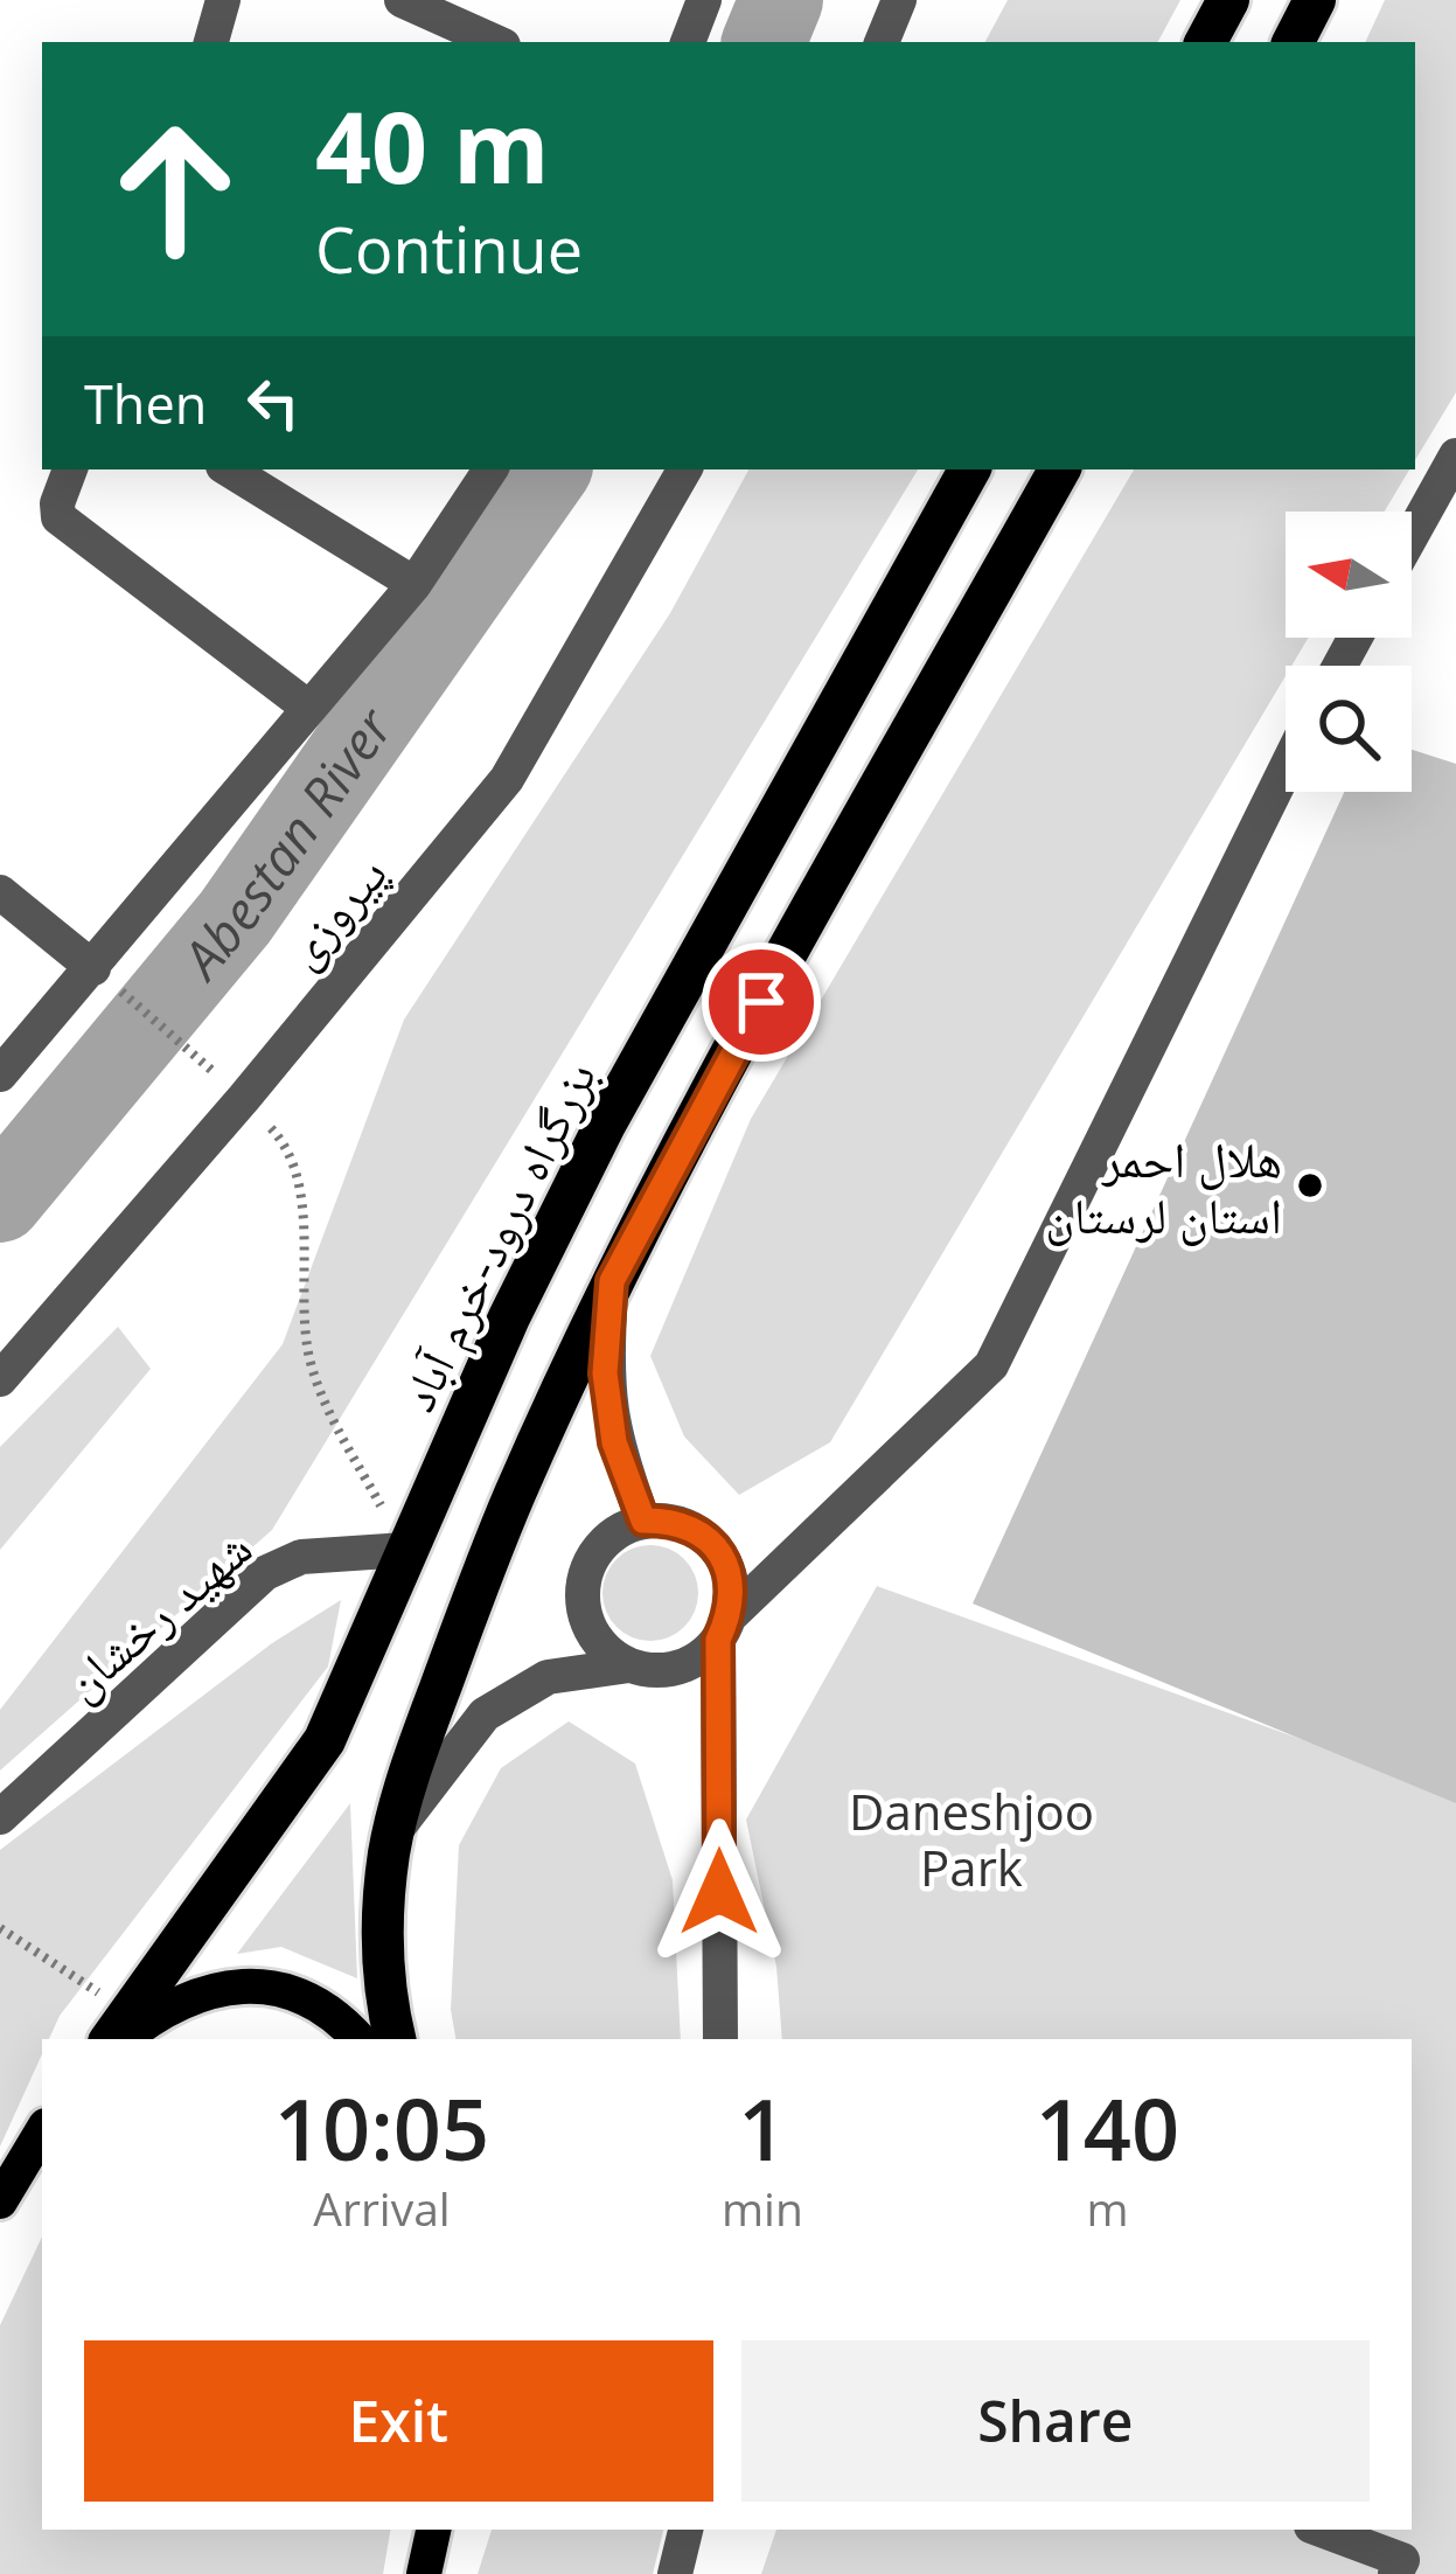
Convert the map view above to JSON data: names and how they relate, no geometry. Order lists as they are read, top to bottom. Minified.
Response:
{"streets":{"highway":["بزرگراه درود-خرم آباد"],"street":["پیروزی","شهید رخشان"]},"crossings":[["بزرگراه درود-خرم آباد","شهید رخشان"]],"water":["Abestan River"],"parks":["Daneshjoo Park"],"places":["هلال احمر استان لرستان"],"north":"left","page":{"turn":["40 m","Continue"],"then":"Then","eta":["10:05","Arrival","1","min","140","m"],"buttons":["Exit","Share"]}}
